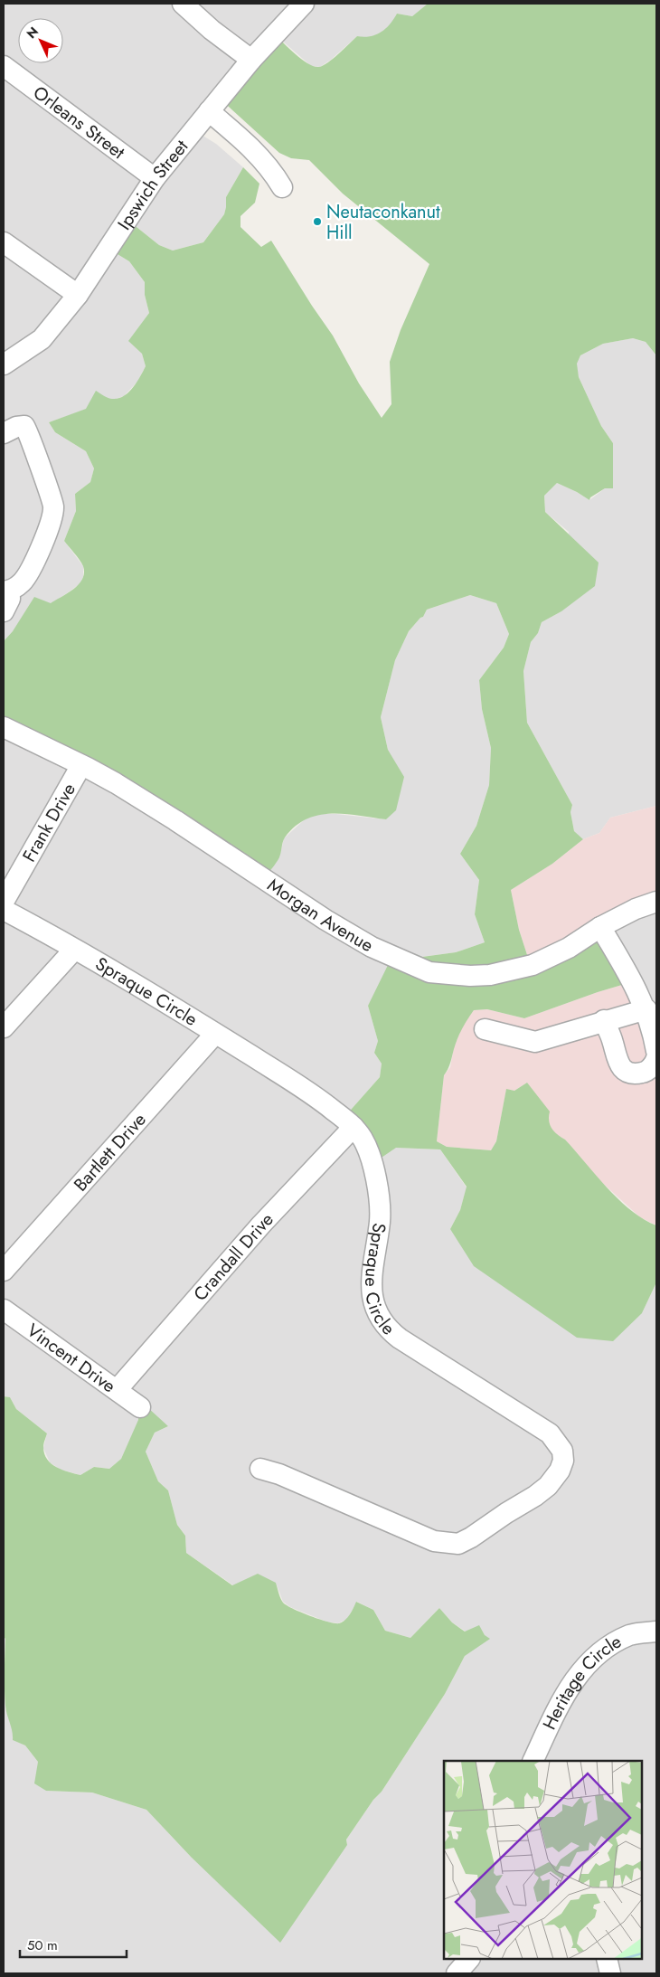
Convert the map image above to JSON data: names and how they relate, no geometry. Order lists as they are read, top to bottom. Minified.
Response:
{"streets":{"street":["Orleans Street","Ipswich Street","Frank Drive","Morgan Avenue","Spraque Circle","Bartlett Drive","Crandall Drive","Vincent Drive","Heritage Circle"]},"crossings":[["Orleans Street","Ipswich Street"],["Frank Drive","Morgan Avenue"],["Spraque Circle","Bartlett Drive"],["Spraque Circle","Crandall Drive"],["Crandall Drive","Vincent Drive"]],"places":["Neutaconkanut Hill"],"scale_bar":"50 m","north":"top left"}
